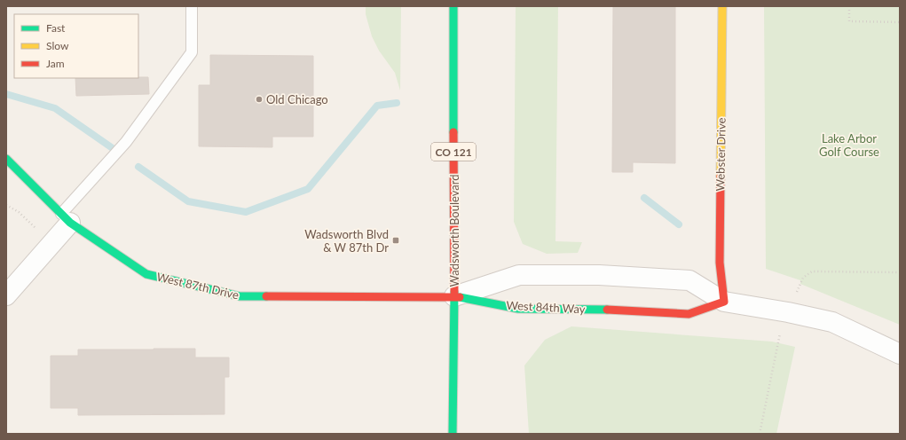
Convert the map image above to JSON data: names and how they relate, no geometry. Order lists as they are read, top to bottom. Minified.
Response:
{"streets":{"street":["CO 121","Webster Drive","Wadsworth Boulevard","West 87th Drive","West 84th Way"]},"crossings":[["Webster Drive","West 84th Way"],["Wadsworth Boulevard","West 87th Drive"],["Wadsworth Boulevard","West 84th Way"],["West 87th Drive","West 84th Way"]],"parks":["Lake Arbor Golf Course"],"places":{"other":["Old Chicago"],"transit":["Wadsworth Blvd & W 87th Dr"]},"legend":["Fast","Slow","Jam"]}
